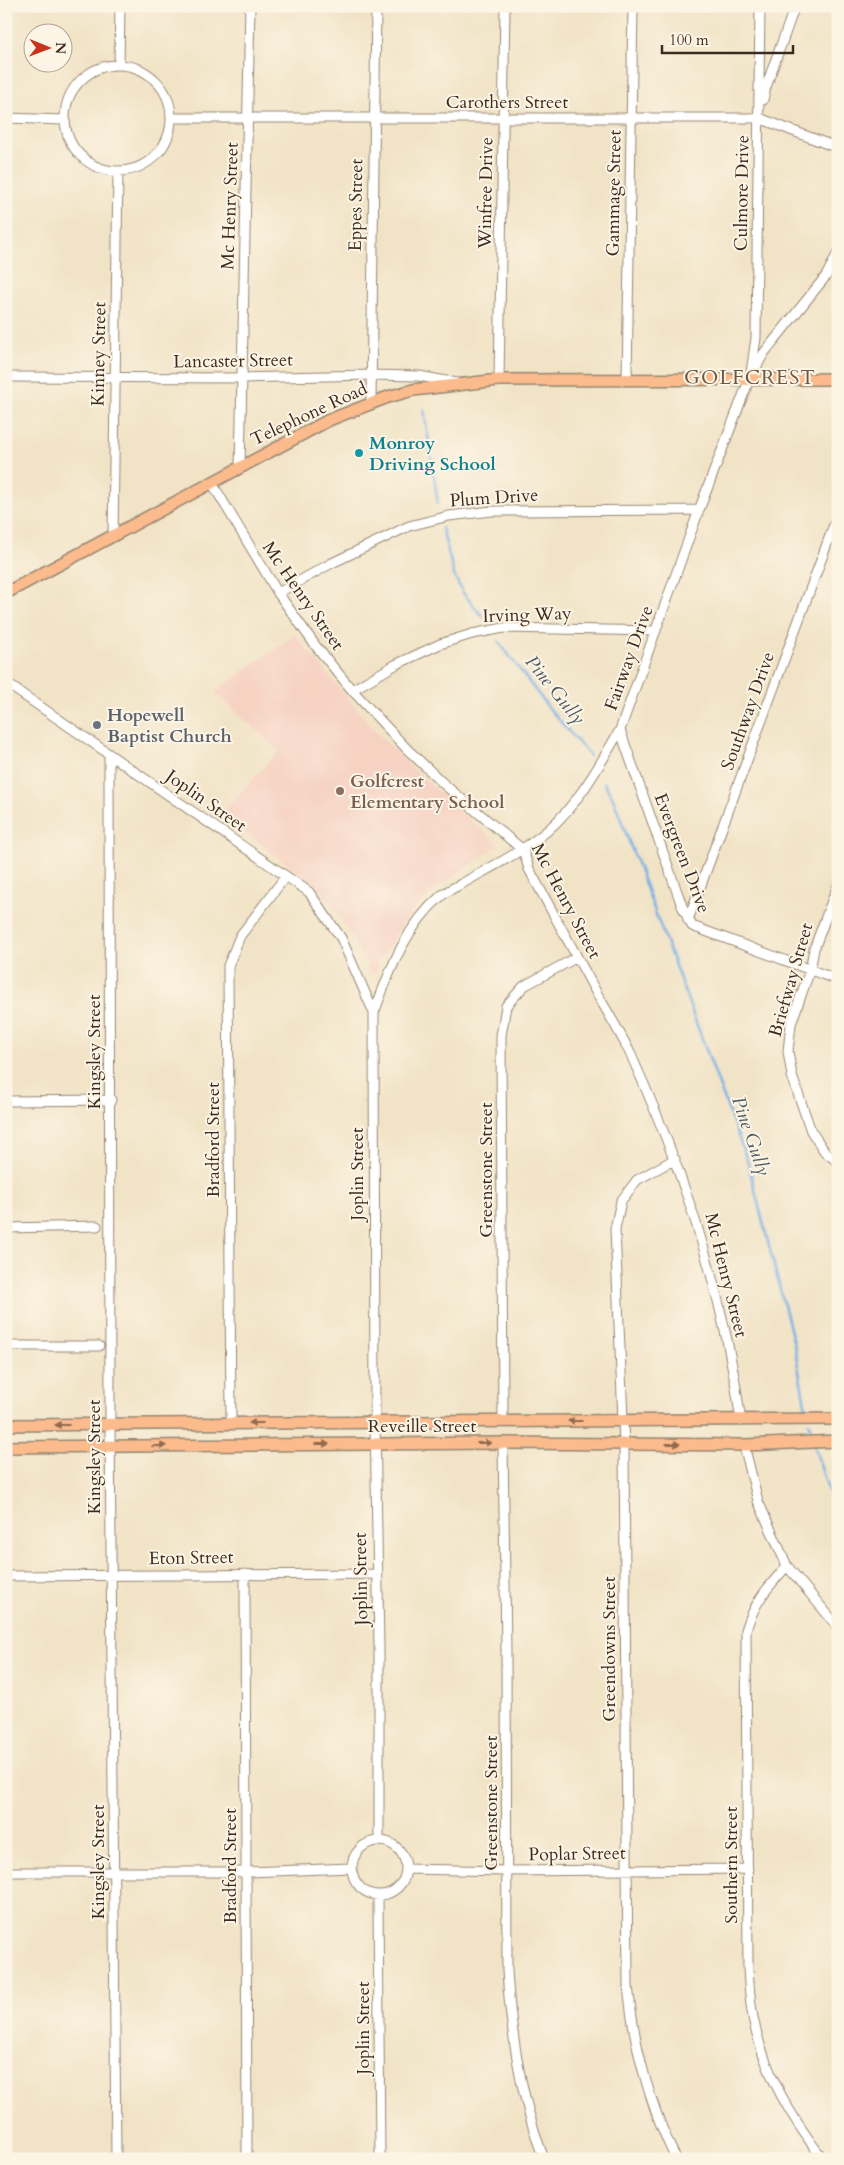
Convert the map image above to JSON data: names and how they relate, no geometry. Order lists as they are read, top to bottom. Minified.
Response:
{"streets":{"main road":["Telephone Road","Reveille Street"],"street":["Carothers Street","Winfree Drive","Gammage Street","Culmore Drive","Eppes Street","Mc Henry Street","Kinney Street","Lancaster Street","Plum Drive","Irving Way","Fairway Drive","Southway Drive","Joplin Street","Evergreen Drive","Briefway Street","Kingsley Street","Bradford Street","Greenstone Street","Eton Street","Greendowns Street","Poplar Street","Southern Street"]},"crossings":[["Carothers Street","Winfree Drive"],["Carothers Street","Gammage Street"],["Carothers Street","Culmore Drive"],["Carothers Street","Eppes Street"],["Carothers Street","Mc Henry Street"],["Carothers Street","Kinney Street"],["Winfree Drive","Telephone Road"],["Gammage Street","Telephone Road"],["Culmore Drive","Telephone Road"],["Culmore Drive","Fairway Drive"],["Eppes Street","Lancaster Street"],["Eppes Street","Telephone Road"],["Mc Henry Street","Lancaster Street"],["Mc Henry Street","Telephone Road"],["Mc Henry Street","Plum Drive"],["Mc Henry Street","Irving Way"],["Mc Henry Street","Fairway Drive"],["Mc Henry Street","Greenstone Street"],["Mc Henry Street","Reveille Street"],["Mc Henry Street","Greendowns Street"],["Kinney Street","Lancaster Street"],["Kinney Street","Telephone Road"],["Lancaster Street","Telephone Road"],["Telephone Road","Fairway Drive"],["Plum Drive","Fairway Drive"],["Irving Way","Fairway Drive"],["Fairway Drive","Joplin Street"],["Fairway Drive","Evergreen Drive"],["Southway Drive","Evergreen Drive"],["Joplin Street","Kingsley Street"],["Joplin Street","Bradford Street"],["Joplin Street","Reveille Street"],["Joplin Street","Eton Street"],["Joplin Street","Poplar Street"],["Evergreen Drive","Briefway Street"],["Kingsley Street","Reveille Street"],["Kingsley Street","Eton Street"],["Bradford Street","Reveille Street"],["Bradford Street","Eton Street"],["Greenstone Street","Reveille Street"],["Greenstone Street","Poplar Street"],["Reveille Street","Greendowns Street"],["Greendowns Street","Poplar Street"],["Poplar Street","Southern Street"]],"districts":["GOLFCREST"],"water":["Pine Gully"],"places":["Monroy Driving School","Hopewell Baptist Church","Golfcrest Elementary School"],"scale_bar":"100 m","north":"right"}
